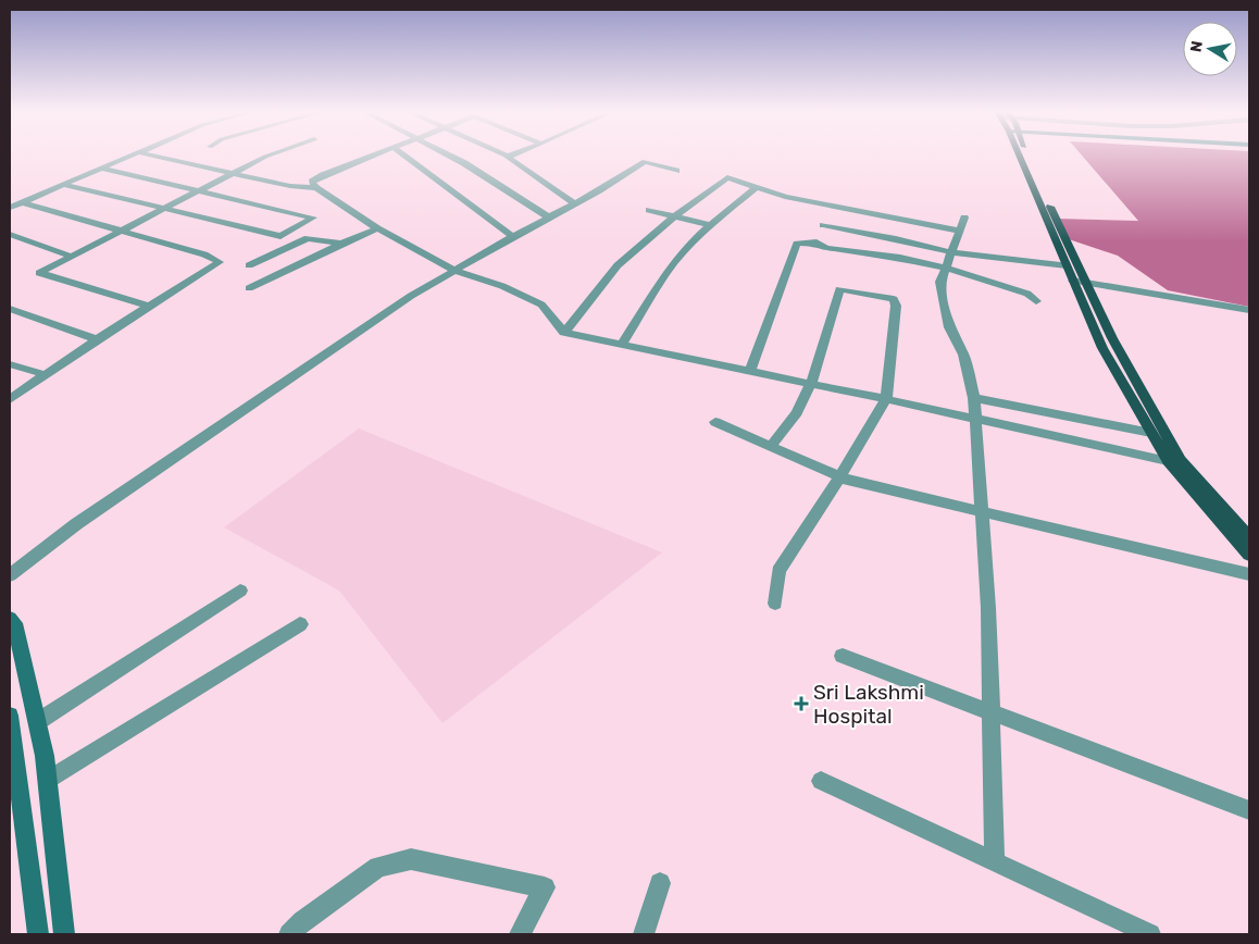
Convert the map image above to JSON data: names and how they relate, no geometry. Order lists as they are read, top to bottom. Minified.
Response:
{"places":{"health":["Sri Lakshmi Hospital"]},"north":"left"}
